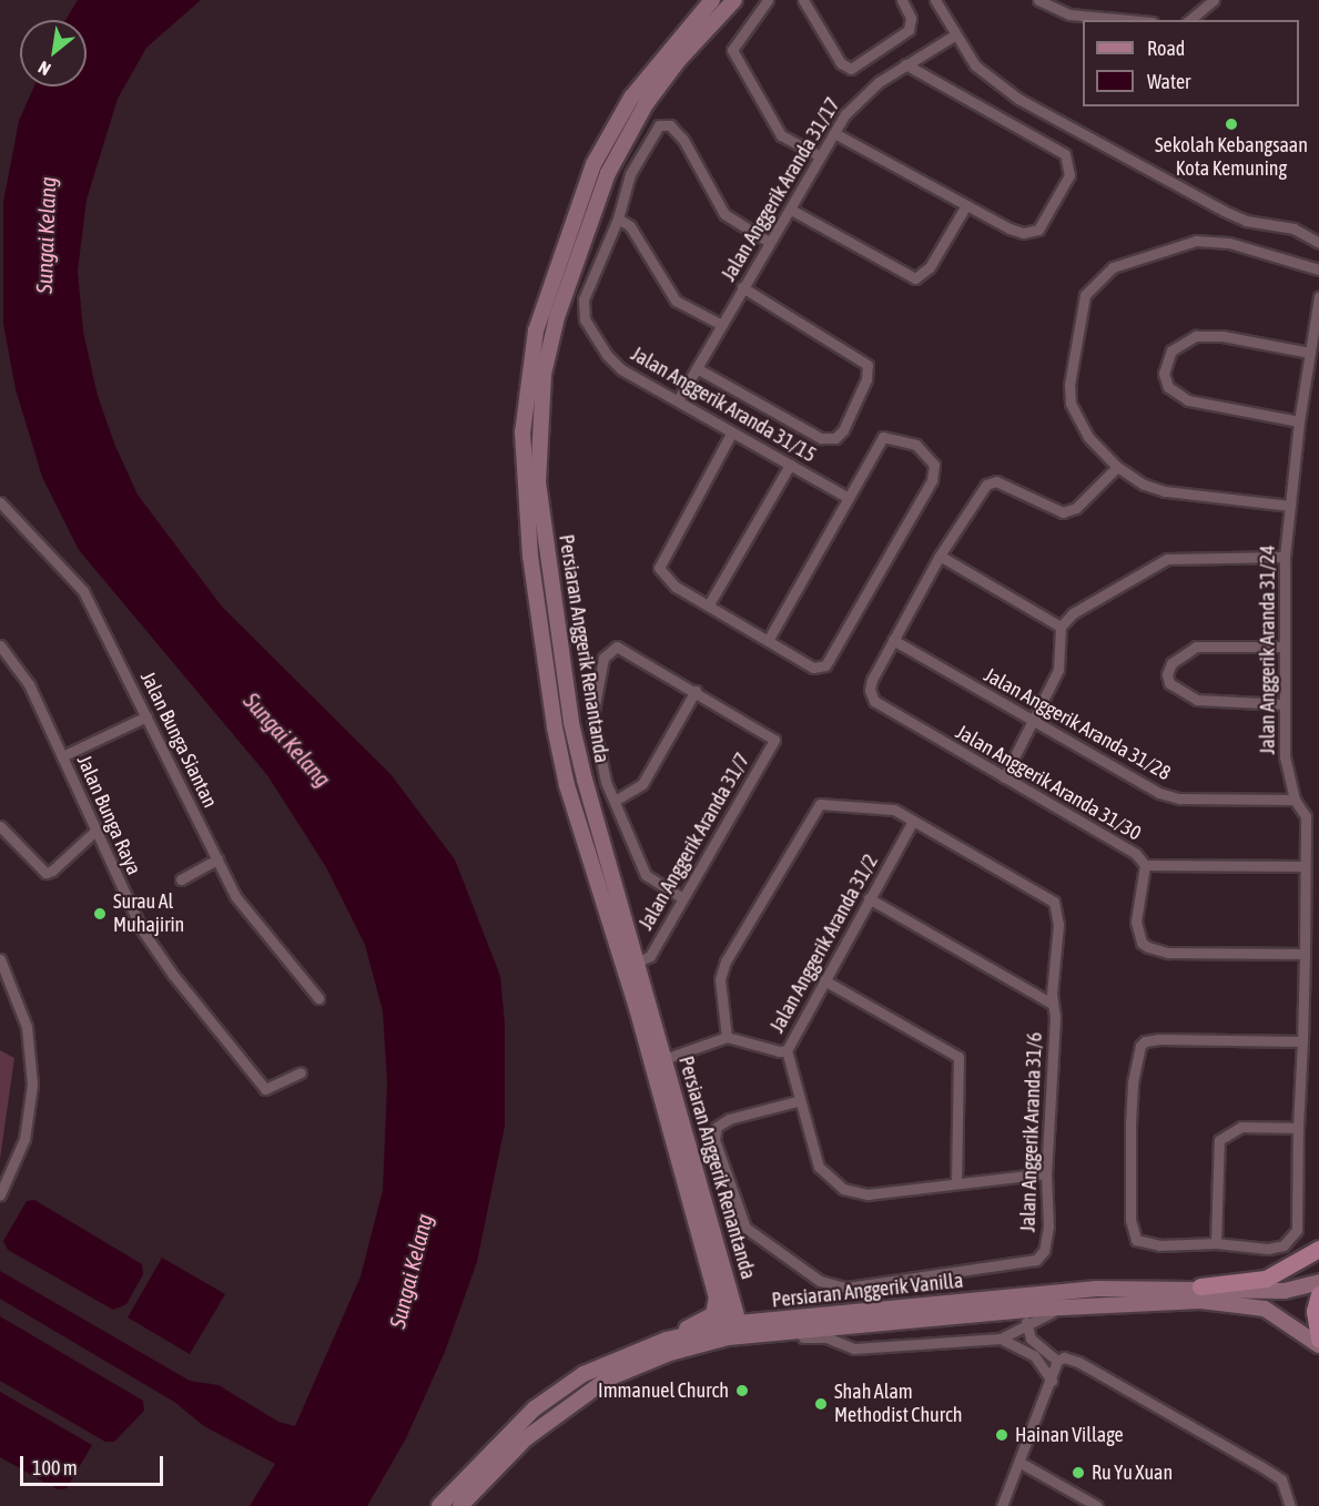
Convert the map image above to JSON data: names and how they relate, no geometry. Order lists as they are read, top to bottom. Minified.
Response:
{"streets":{"main road":["Persiaran Anggerik Renantanda","Persiaran Anggerik Vanilla"],"street":["Jalan Anggerik Aranda 31/17","Jalan Anggerik Aranda 31/15","Jalan Anggerik Aranda 31/24","Jalan Anggerik Aranda 31/28","Jalan Bunga Siantan","Jalan Anggerik Aranda 31/30","Jalan Bunga Raya","Jalan Anggerik Aranda 31/7","Jalan Anggerik Aranda 31/2","Jalan Anggerik Aranda 31/6"]},"crossings":[["Jalan Anggerik Aranda 31/17","Jalan Anggerik Aranda 31/15"],["Persiaran Anggerik Renantanda","Jalan Anggerik Aranda 31/7"],["Persiaran Anggerik Renantanda","Persiaran Anggerik Vanilla"],["Jalan Anggerik Aranda 31/24","Jalan Anggerik Aranda 31/28"],["Jalan Anggerik Aranda 31/24","Jalan Anggerik Aranda 31/30"],["Jalan Anggerik Aranda 31/28","Jalan Anggerik Aranda 31/30"],["Jalan Anggerik Aranda 31/2","Jalan Anggerik Aranda 31/6"]],"water":["Sungai Kelang"],"places":["Sekolah Kebangsaan Kota Kemuning","Surau Al Muhajirin","Immanuel Church","Shah Alam Methodist Church","Hainan Village","Ru Yu Xuan"],"legend":["Road","Water"],"scale_bar":"100 m","north":"bottom left"}
